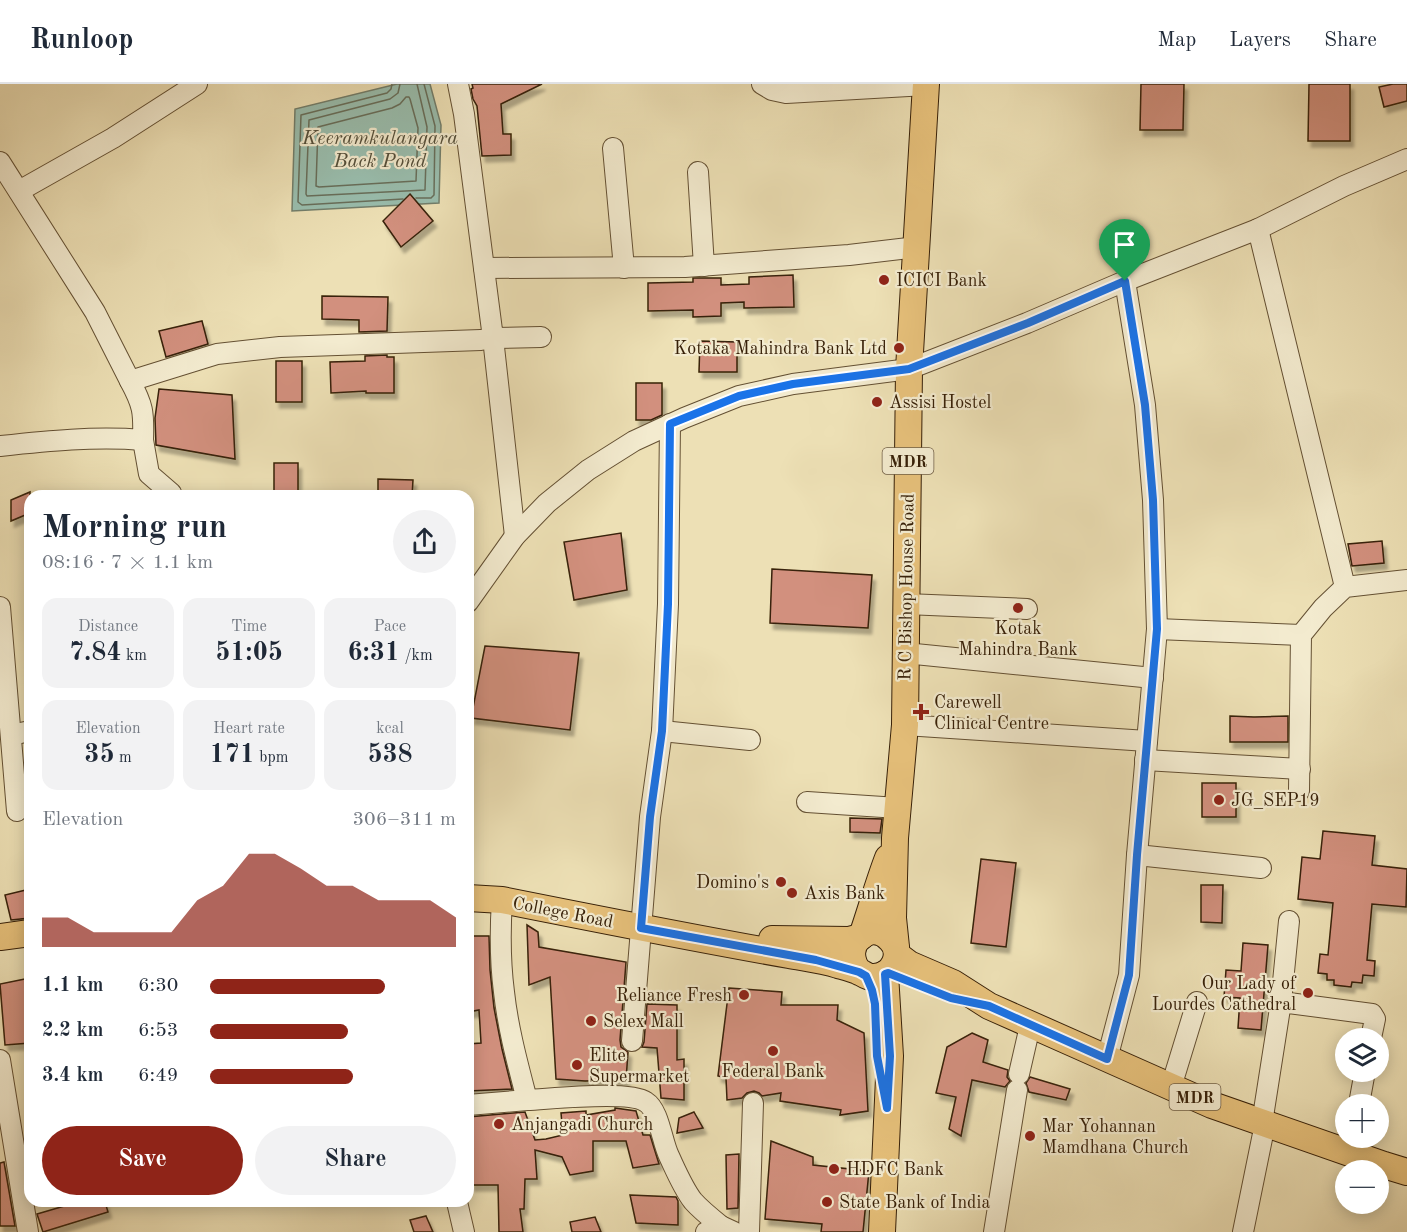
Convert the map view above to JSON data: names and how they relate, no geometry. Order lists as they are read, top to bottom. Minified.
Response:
{"streets":{"main road":["MDR","R C Bishop House Road","College Road"]},"crossings":[["MDR","College Road"]],"water":["Keeramkulangara Back Pond"],"places":{"other":["ICICI Bank","Kotaka Mahindra Bank Ltd","Assisi Hostel","Kotak Mahindra Bank","JG_SEP19","Domino's","Axis Bank","Our Lady of Lourdes Cathedral","Reliance Fresh","Selex Mall","Federal Bank","Elite Supermarket","Anjangadi Church","Mar Yohannan Mamdhana Church","HDFC Bank","State Bank of India"],"health":["Carewell Clinical Centre"]},"page":{"header":"Runloop","nav":["Map","Layers","Share"],"heading":["Morning run","08:16 · 7 × 1.1 km"],"stats":[["Distance","7.84 km"],["Time","51:05"],["Pace","6:31 /km"],["Elevation","35 m"],["Heart rate","171 bpm"],["kcal","538"]],"chart":["Elevation","306–311 m"],"list":[{"name":"1.1 km","note":"6:30"},{"name":"2.2 km","note":"6:53"},{"name":"3.4 km","note":"6:49"}],"map_buttons":["+","−"],"buttons":["Save","Share"]}}
